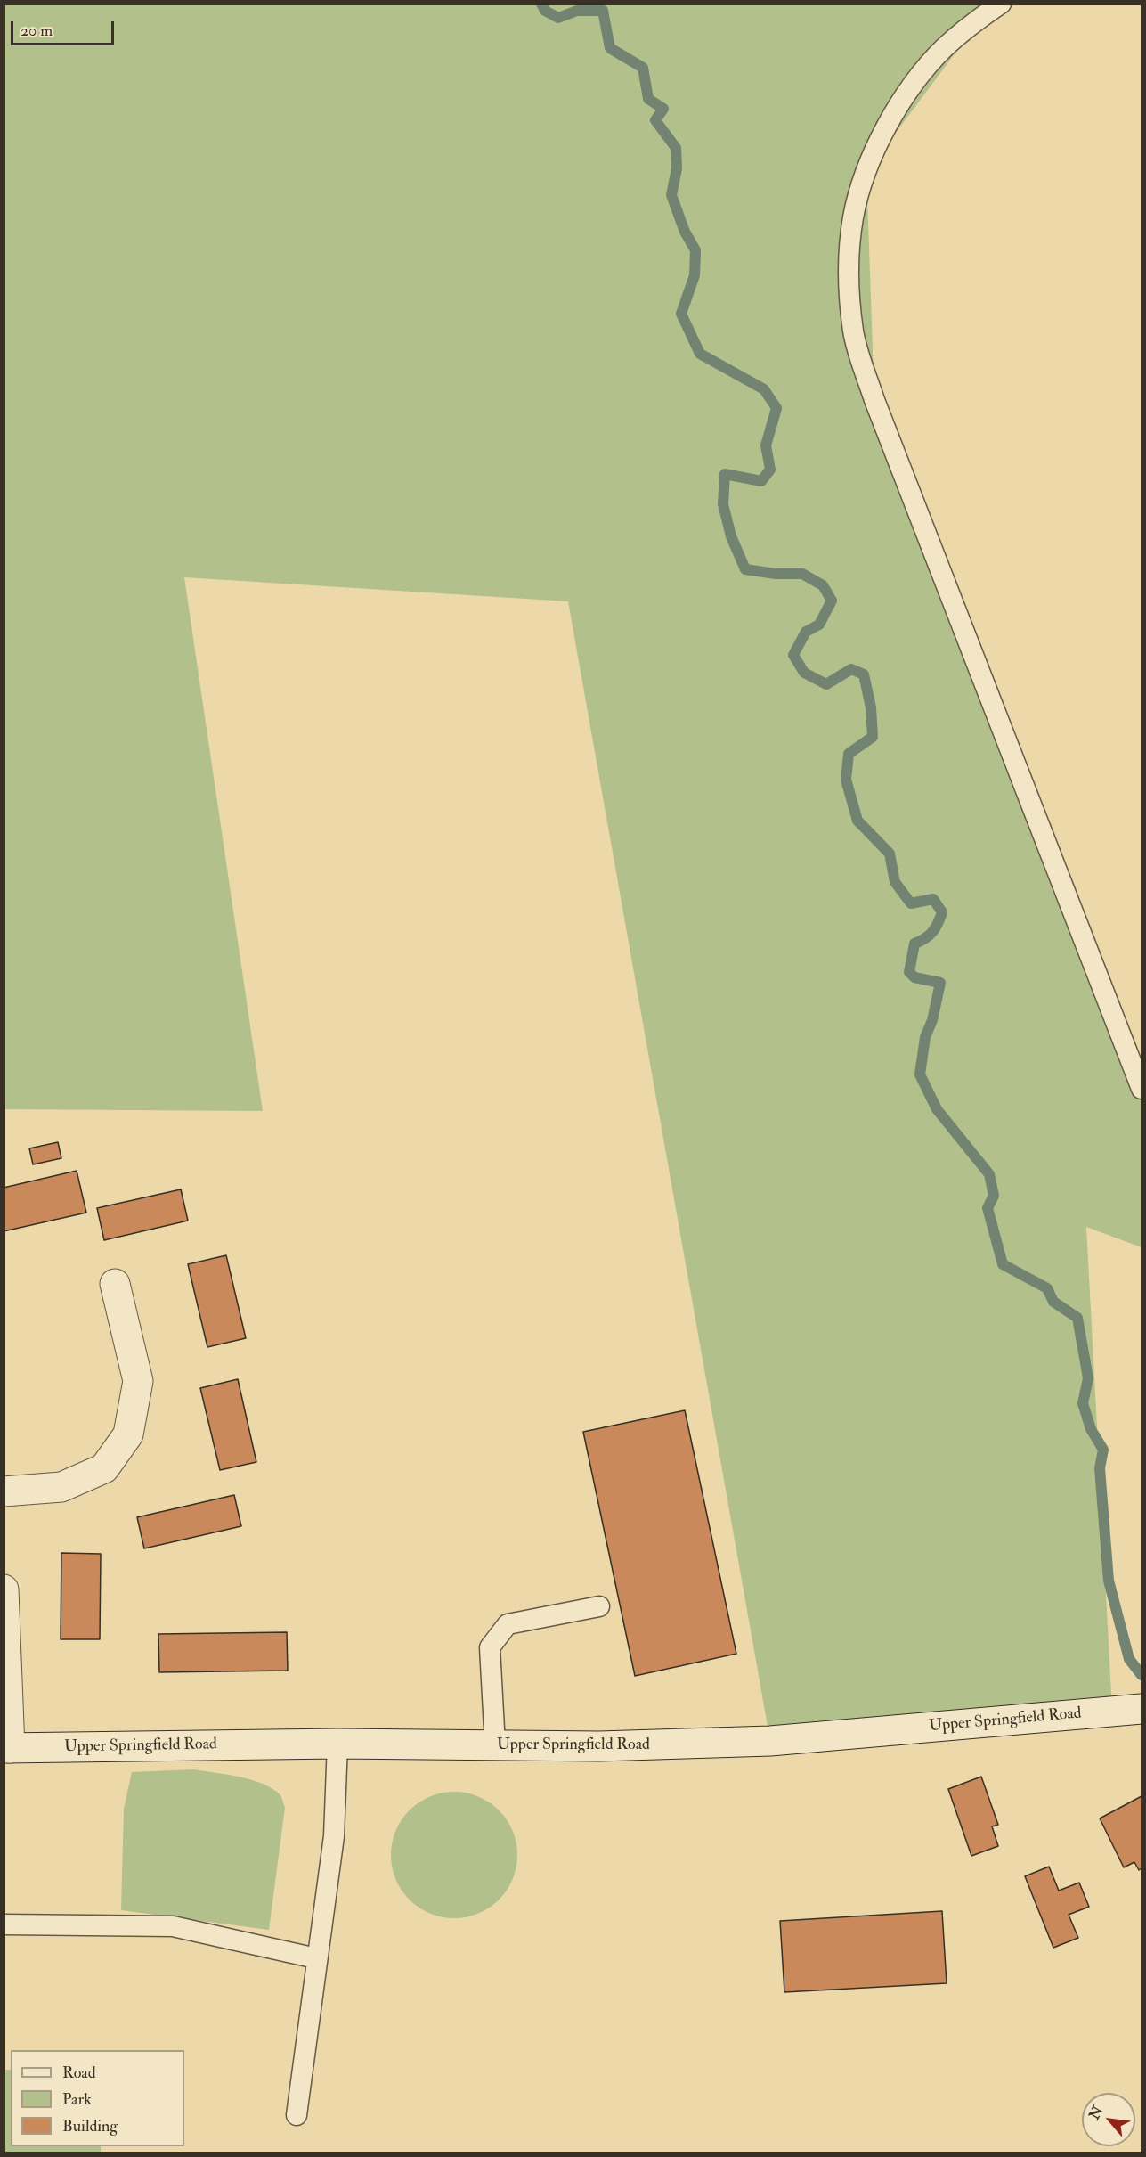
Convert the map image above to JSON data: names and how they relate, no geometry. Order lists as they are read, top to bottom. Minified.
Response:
{"streets":{"main road":["Upper Springfield Road"]},"legend":["Road","Park","Building"],"scale_bar":"20 m","north":"top left"}
